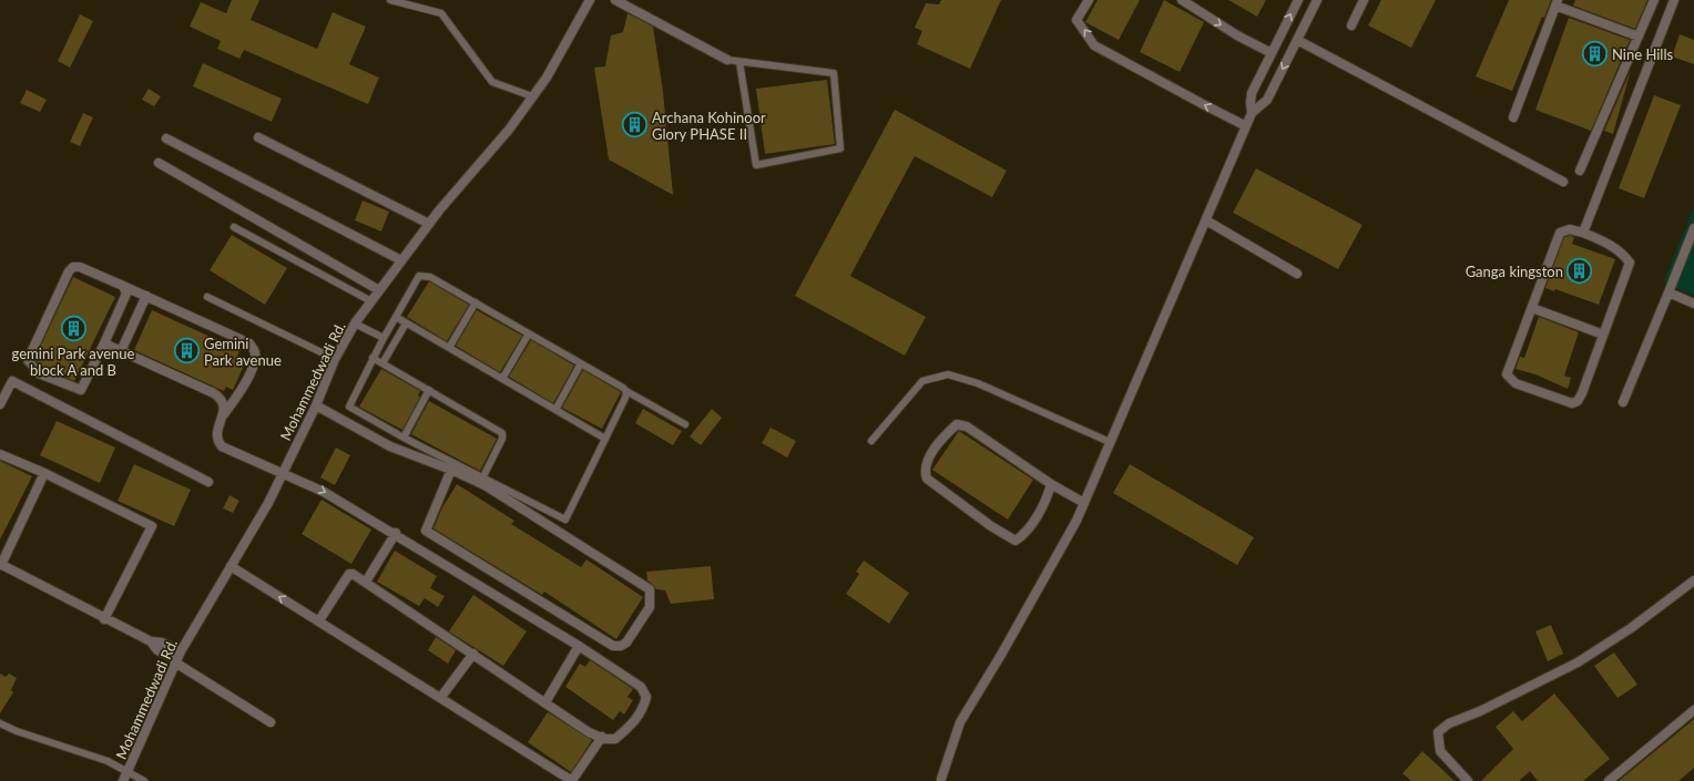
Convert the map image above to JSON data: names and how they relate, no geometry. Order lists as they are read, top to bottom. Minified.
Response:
{"streets":{"street":["Mohammedwadi Rd."]},"places":{"building":["Nine Hills","Archana Kohinoor Glory PHASE II","Ganga kingston","gemini Park avenue block A and B","Gemini Park avenue"]}}
